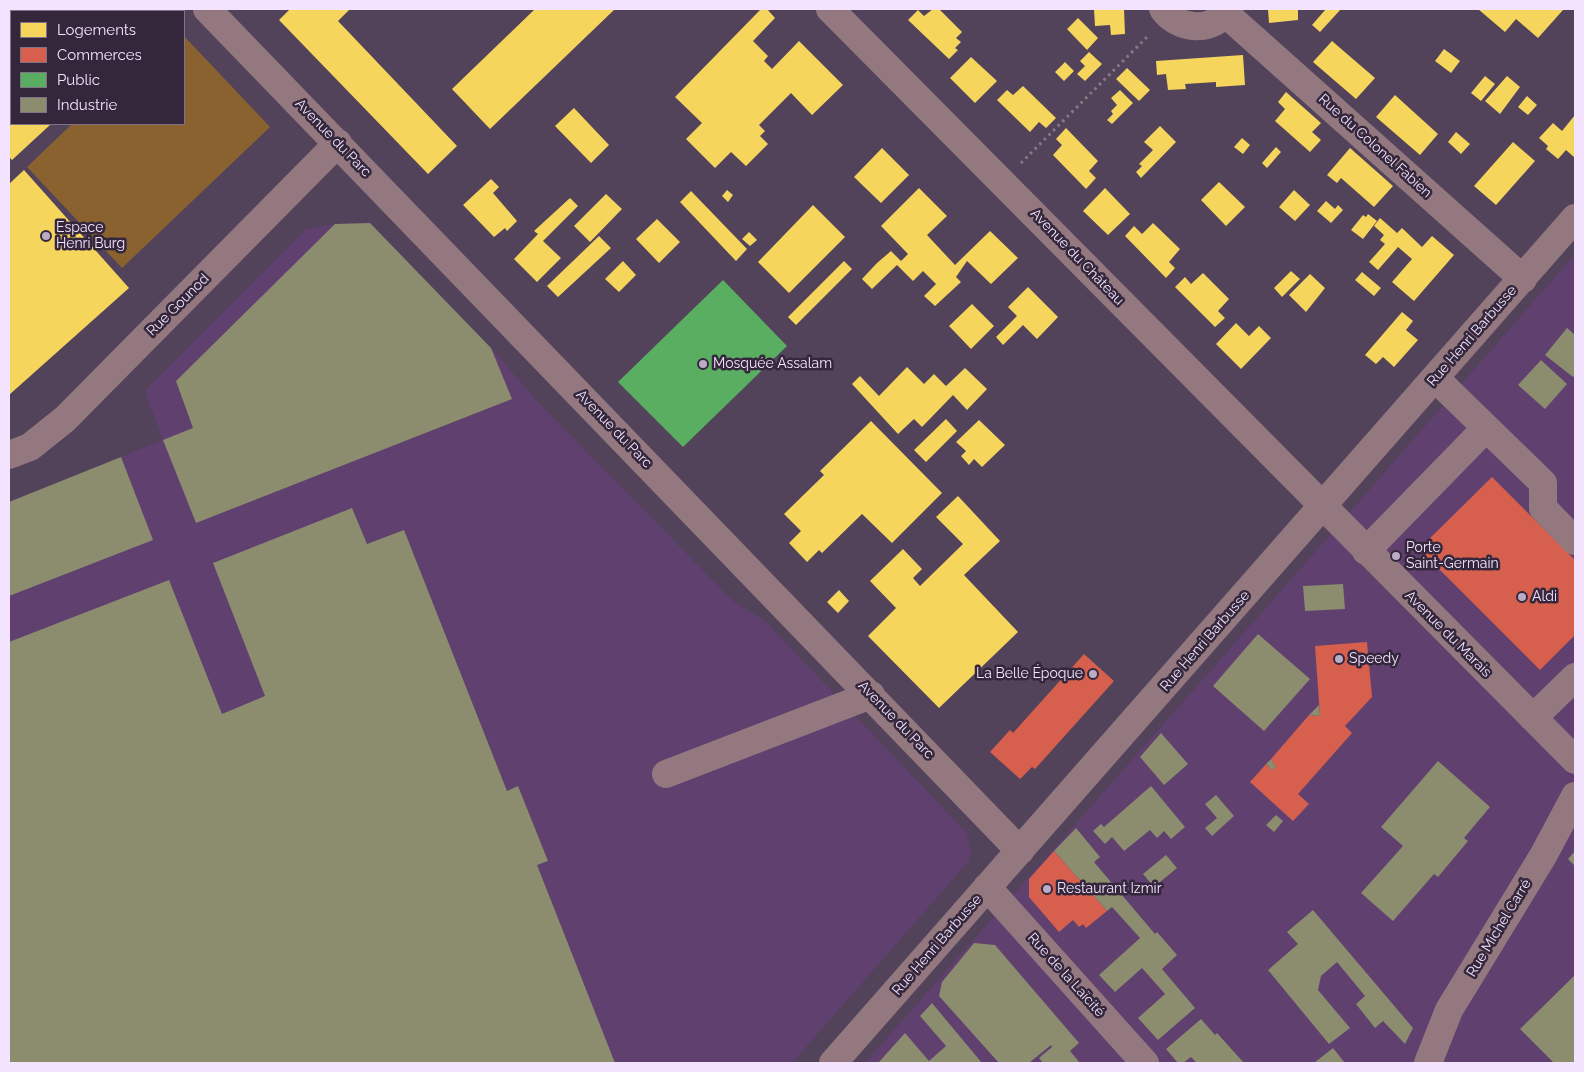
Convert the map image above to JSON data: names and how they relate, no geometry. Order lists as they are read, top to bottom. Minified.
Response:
{"streets":{"street":["Avenue du Parc","Rue du Colonel Fabien","Avenue du Château","Rue Gounod","Rue Henri Barbusse","Avenue du Marais","Rue Michel Carré","Rue de la Laïcité"]},"crossings":[["Avenue du Parc","Rue Gounod"],["Avenue du Parc","Rue Henri Barbusse"],["Rue du Colonel Fabien","Rue Henri Barbusse"],["Avenue du Château","Rue Henri Barbusse"],["Avenue du Château","Avenue du Marais"],["Rue Henri Barbusse","Avenue du Marais"],["Rue Henri Barbusse","Rue de la Laïcité"]],"places":["Espace Henri Burg","Mosquée Assalam","Porte Saint-Germain","Aldi","Speedy","La Belle Époque","Restaurant Izmir"],"legend":["Logements","Commerces","Public","Industrie"]}
